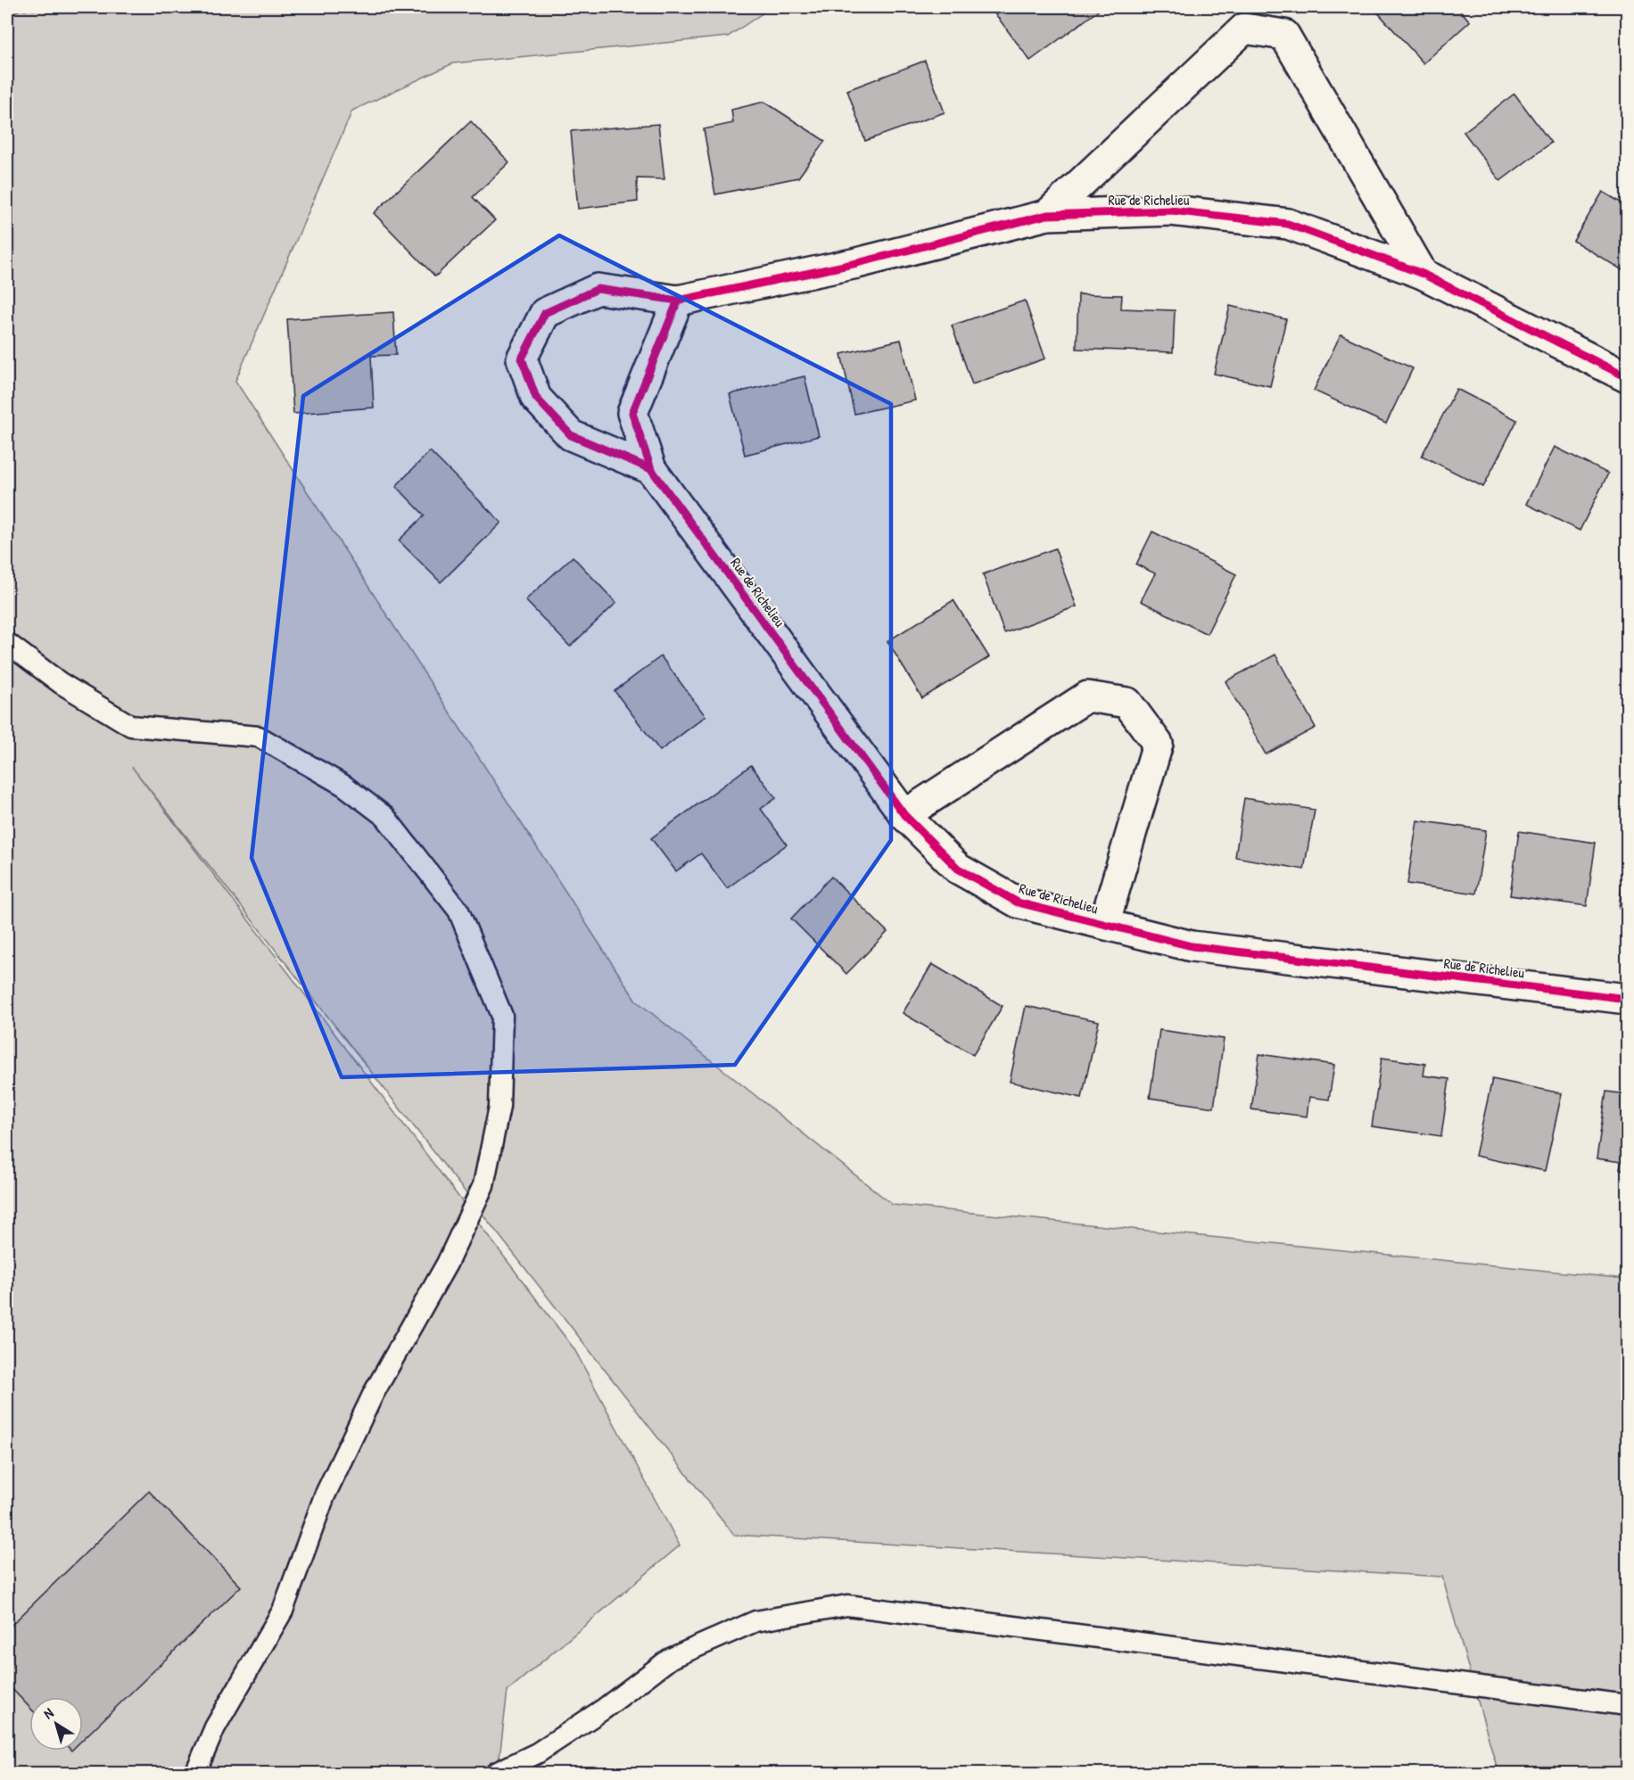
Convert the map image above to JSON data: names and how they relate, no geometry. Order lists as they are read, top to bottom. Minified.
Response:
{"streets":{"street":["Rue de Richelieu"]},"north":"top left"}
